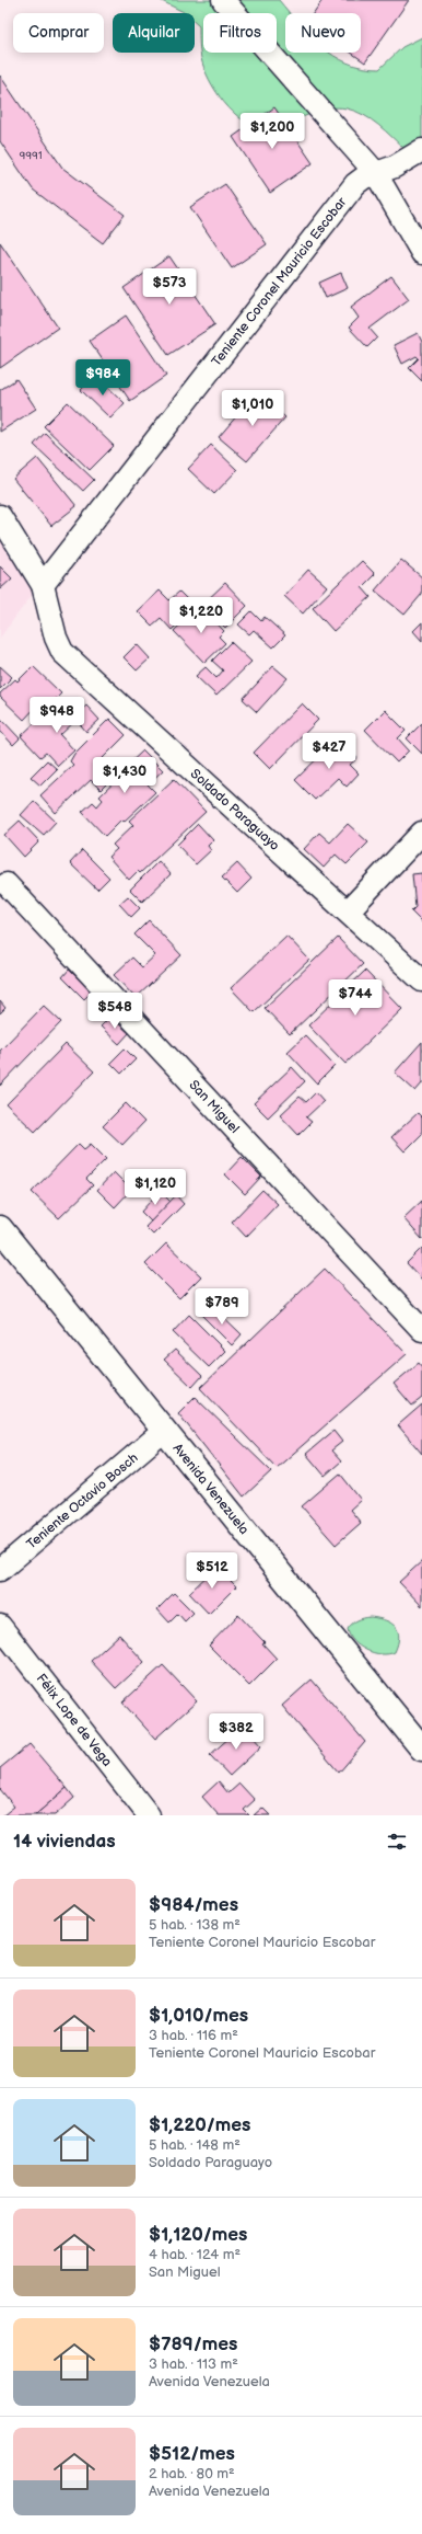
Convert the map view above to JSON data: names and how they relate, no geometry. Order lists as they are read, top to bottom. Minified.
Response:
{"streets":{"main road":["Avenida Venezuela"],"street":["Teniente Coronel Mauricio Escobar","Soldado Paraguayo","San Miguel","Teniente Octavio Bosch","Félix Lope de Vega"]},"crossings":[["Teniente Coronel Mauricio Escobar","Soldado Paraguayo"],["Avenida Venezuela","Teniente Octavio Bosch"]],"house_numbers":["9991"],"page":{"chip":["Comprar","Alquilar","Filtros","Nuevo"],"price":["$1,200","$573","$984","$1,010","$1,220","$948","$427","$1,430","$744","$548","$1,120","$789","$512","$382"],"heading":"14 viviendas","list":[{"name":"$984/mes","note":"5 hab. · 138 m² · Teniente Coronel Mauricio Escobar"},{"name":"$1,010/mes","note":"3 hab. · 116 m² · Teniente Coronel Mauricio Escobar"},{"name":"$1,220/mes","note":"5 hab. · 148 m² · Soldado Paraguayo"},{"name":"$1,120/mes","note":"4 hab. · 124 m² · San Miguel"},{"name":"$789/mes","note":"3 hab. · 113 m² · Avenida Venezuela"},{"name":"$512/mes","note":"2 hab. · 80 m² · Avenida Venezuela"}]}}
